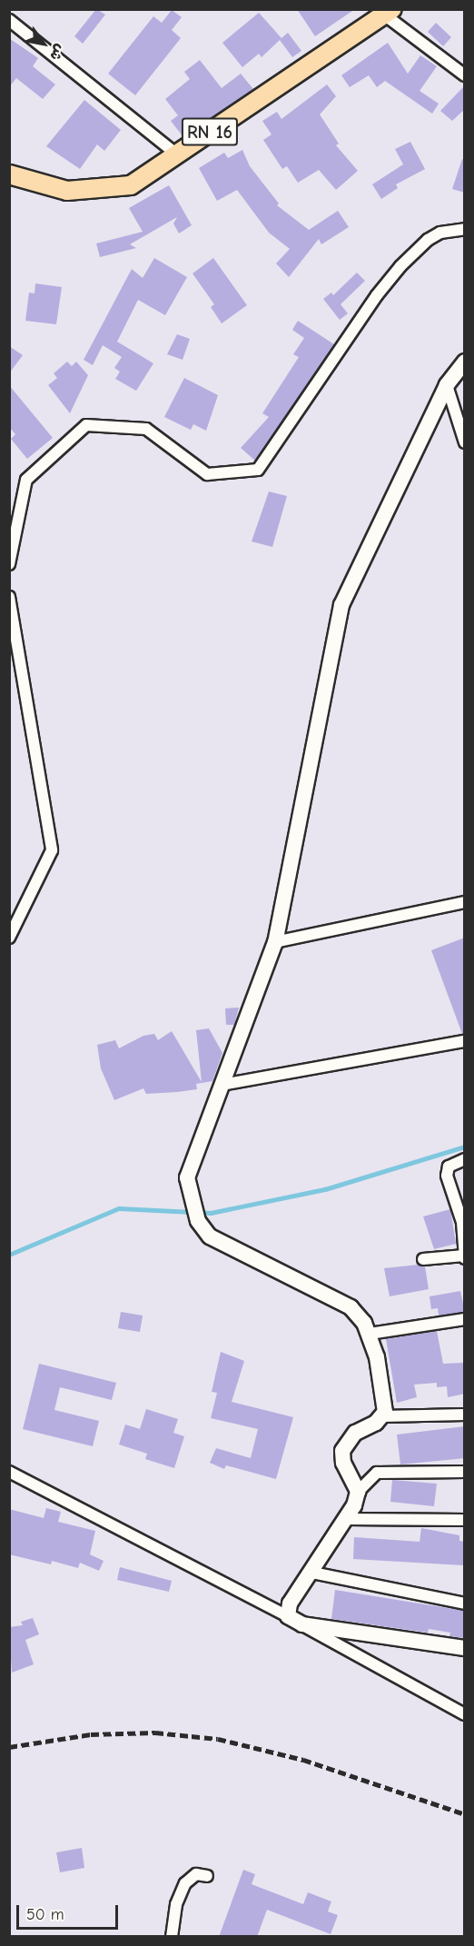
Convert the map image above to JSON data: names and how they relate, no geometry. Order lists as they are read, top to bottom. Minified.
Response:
{"streets":{"main road":["RN 16"]},"scale_bar":"50 m","north":"bottom right"}
